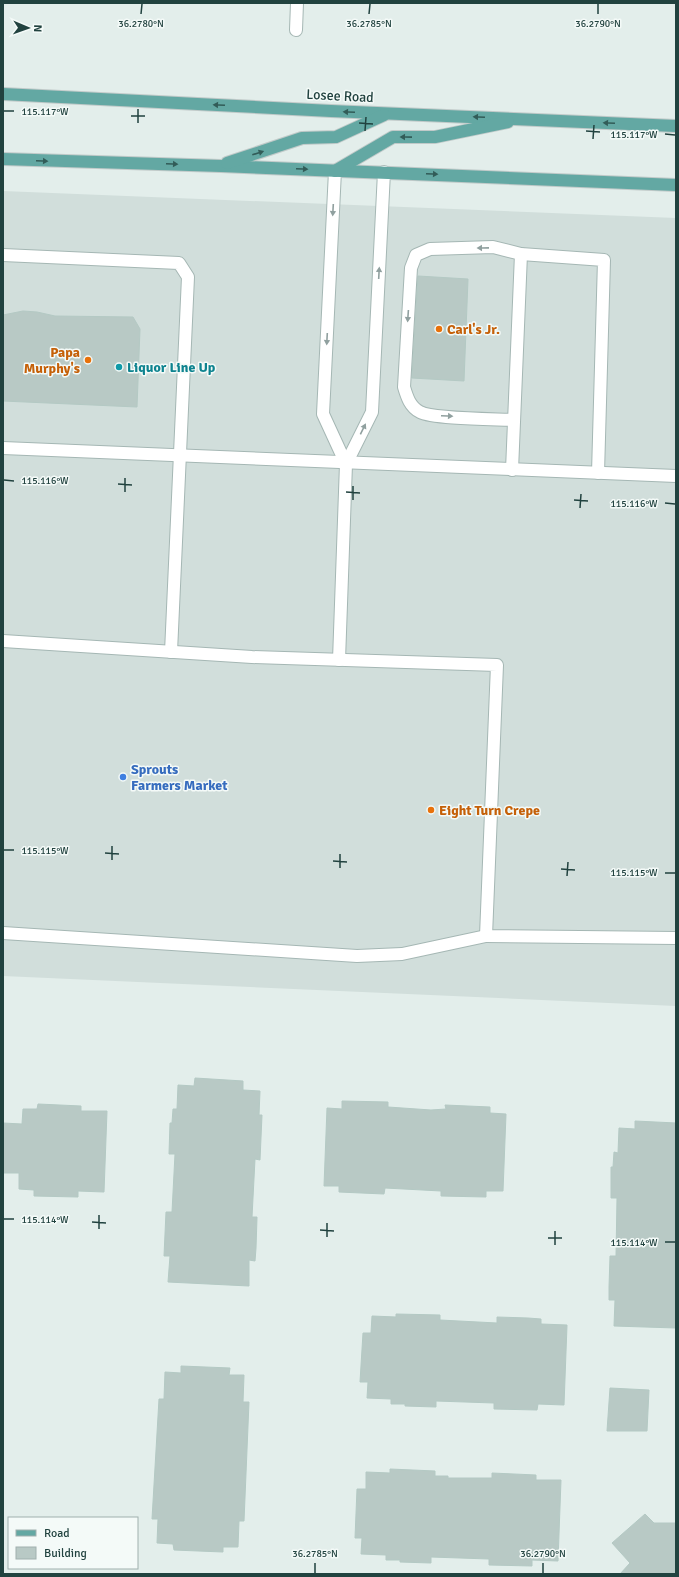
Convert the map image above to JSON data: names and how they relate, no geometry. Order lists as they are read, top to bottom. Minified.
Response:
{"streets":{"main road":["Losee Road"]},"places":["Carl's Jr.","Papa Murphy's","Liquor Line Up","Sprouts Farmers Market","Eight Turn Crepe"],"legend":["Road","Building"],"north":"right","coordinates":["36.2780°N","36.2785°N","36.2790°N","115.117°W","115.116°W","115.115°W","115.114°W"]}
